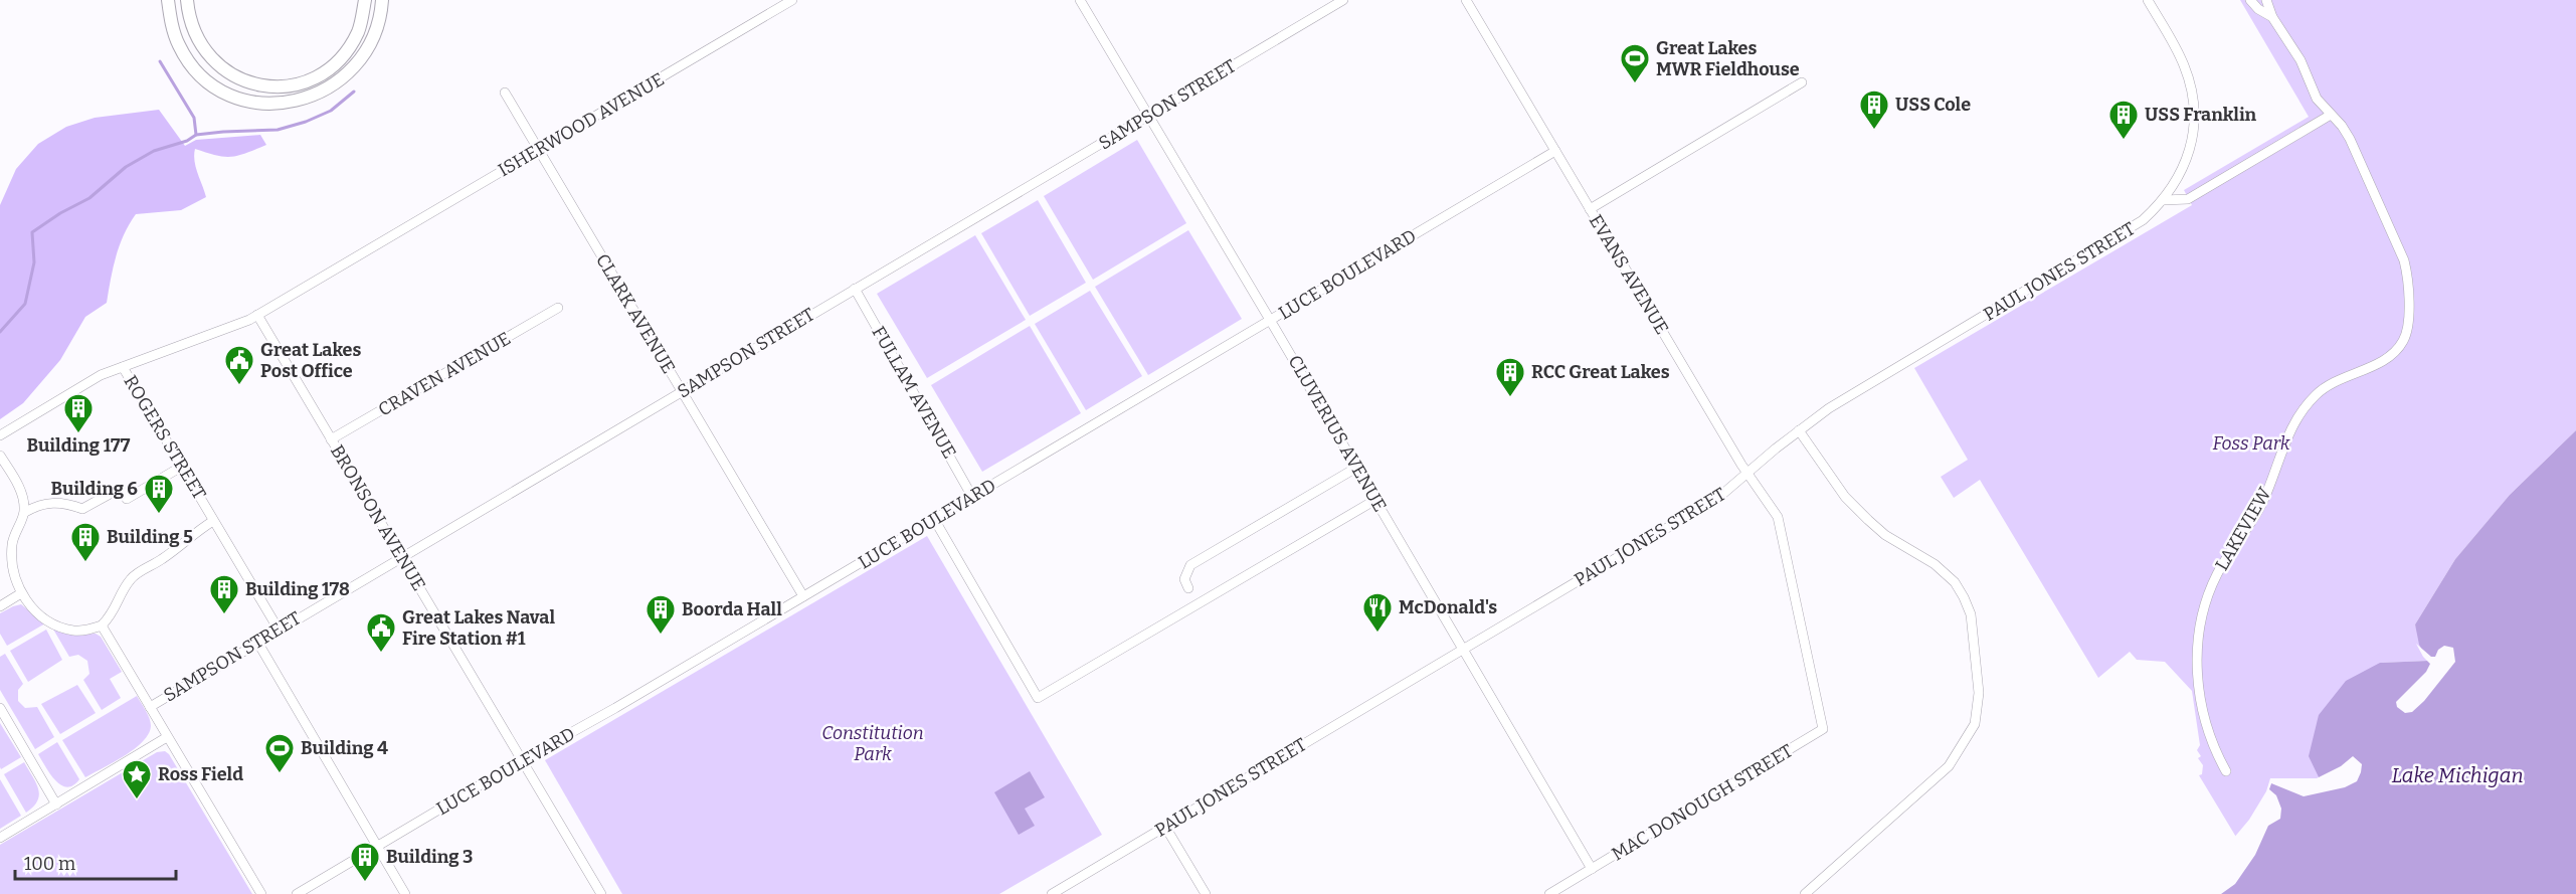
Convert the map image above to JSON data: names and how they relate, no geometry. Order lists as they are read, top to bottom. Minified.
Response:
{"streets":{"street":["SAMPSON STREET","ISHERWOOD AVENUE","PAUL JONES STREET","LUCE BOULEVARD","EVANS AVENUE","CLARK AVENUE","CRAVEN AVENUE","FULLAM AVENUE","CLUVERIUS AVENUE","ROGERS STREET","BRONSON AVENUE","LAKEVIEW","MAC DONOUGH STREET"]},"crossings":[["SAMPSON STREET","CLARK AVENUE"],["SAMPSON STREET","FULLAM AVENUE"],["SAMPSON STREET","CLUVERIUS AVENUE"],["SAMPSON STREET","ROGERS STREET"],["SAMPSON STREET","BRONSON AVENUE"],["ISHERWOOD AVENUE","CLARK AVENUE"],["ISHERWOOD AVENUE","BRONSON AVENUE"],["PAUL JONES STREET","EVANS AVENUE"],["PAUL JONES STREET","CLUVERIUS AVENUE"],["LUCE BOULEVARD","EVANS AVENUE"],["LUCE BOULEVARD","CLARK AVENUE"],["LUCE BOULEVARD","FULLAM AVENUE"],["LUCE BOULEVARD","CLUVERIUS AVENUE"],["LUCE BOULEVARD","BRONSON AVENUE"],["EVANS AVENUE","MAC DONOUGH STREET"],["CRAVEN AVENUE","BRONSON AVENUE"],["CLUVERIUS AVENUE","MAC DONOUGH STREET"]],"water":["Lake Michigan"],"parks":["Foss Park","Constitution Park"],"places":{"sports":["Great Lakes MWR Fieldhouse","Building 4"],"building":["USS Cole","USS Franklin","RCC Great Lakes","Building 177","Building 6","Building 5","Building 178","Boorda Hall","Building 3"],"public building":["Great Lakes Post Office","Great Lakes Naval Fire Station #1"],"restaurant":["McDonald's"],"place":["Ross Field"]},"scale_bar":"100 m"}
